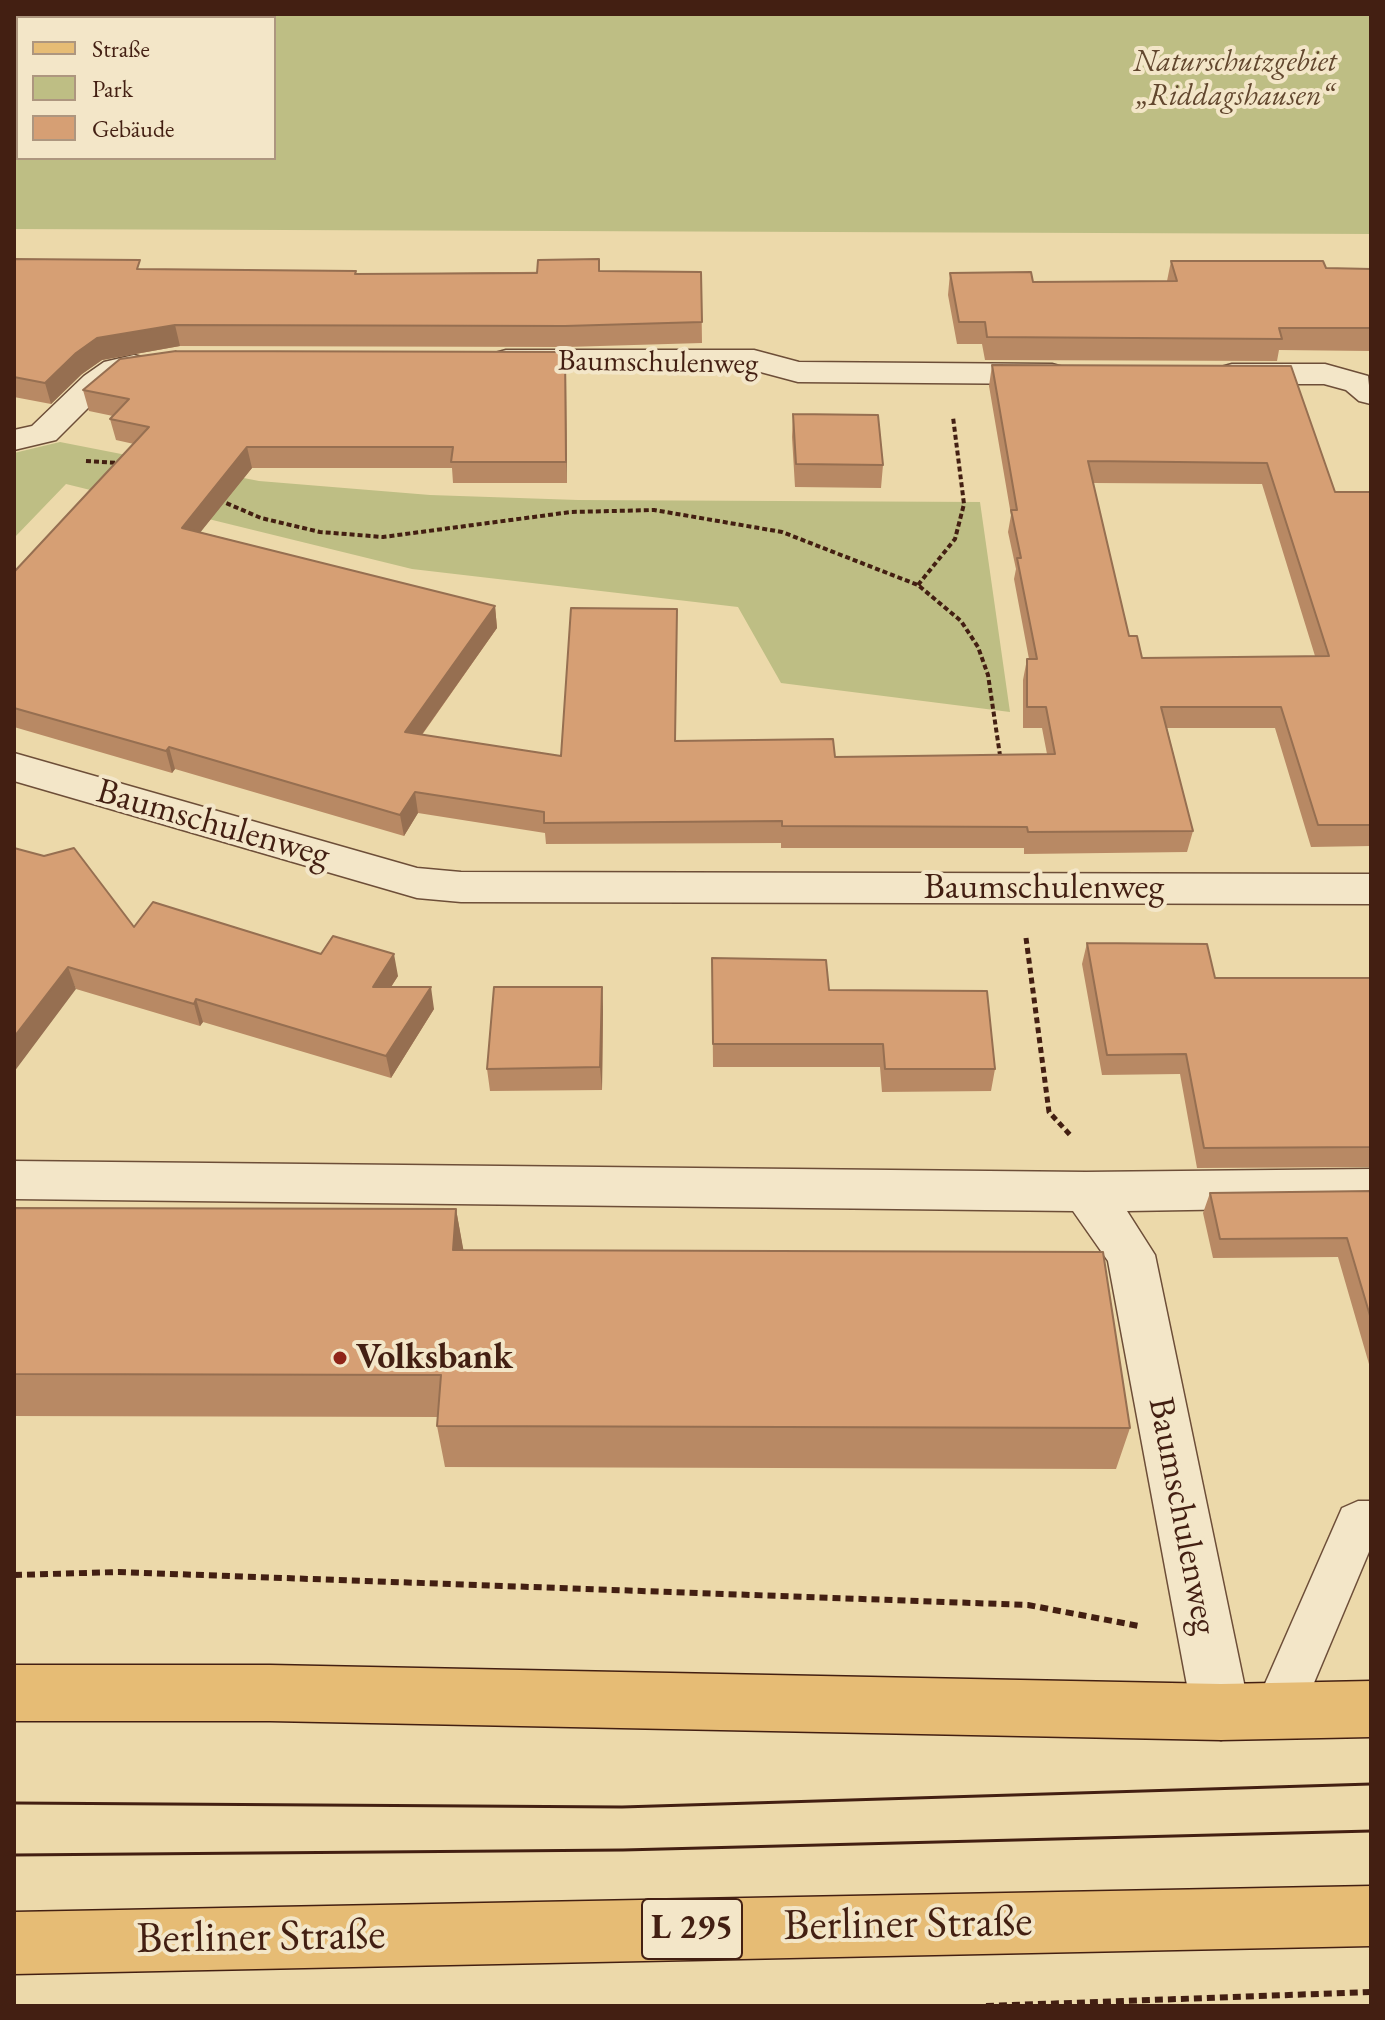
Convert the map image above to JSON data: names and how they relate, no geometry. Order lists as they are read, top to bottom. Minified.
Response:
{"streets":{"main road":["Berliner Straße","L 295"],"street":["Baumschulenweg"]},"parks":["Naturschutzgebiet „Riddagshausen“"],"places":["Volksbank"],"legend":["Straße","Park","Gebäude"]}
